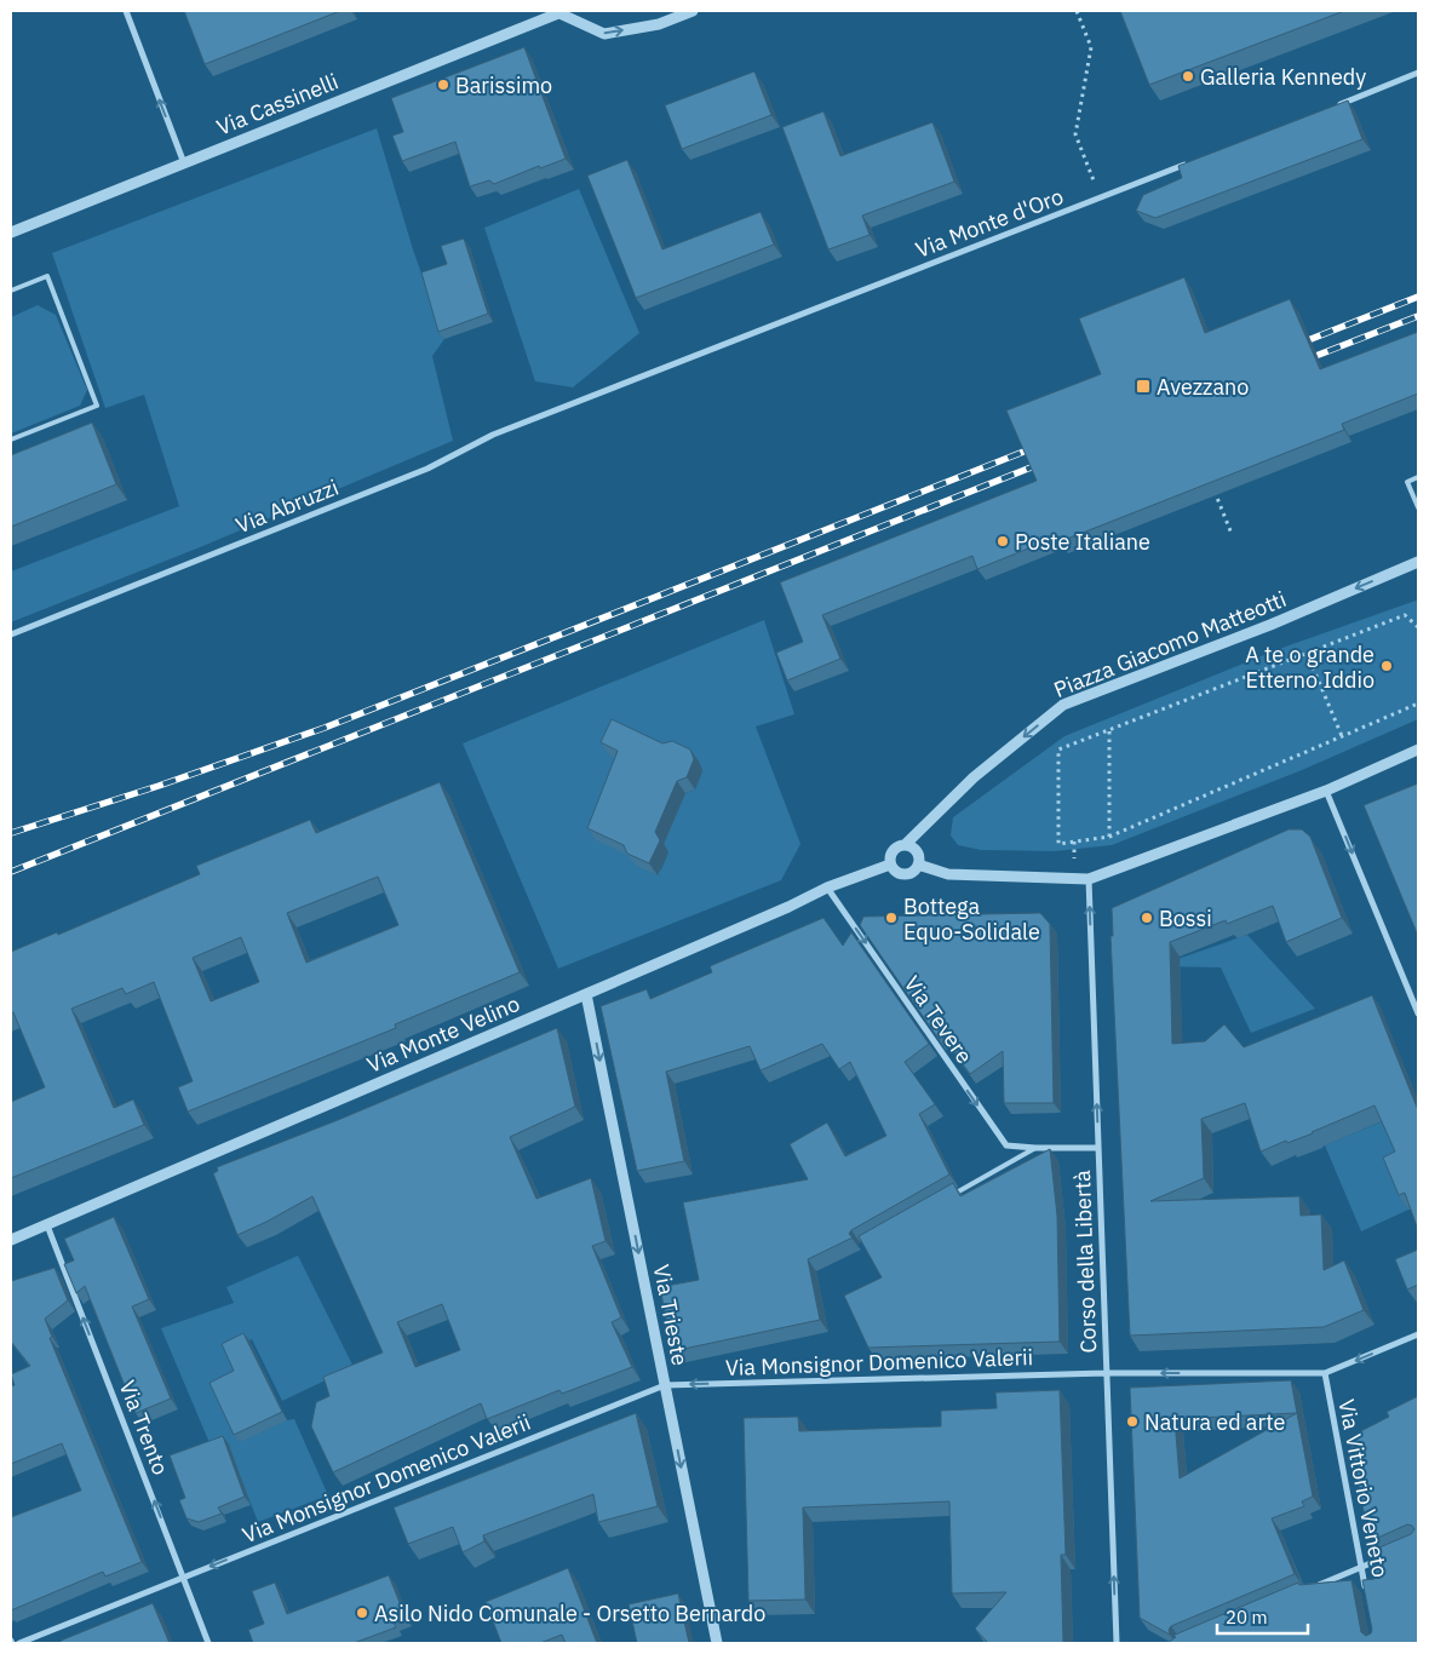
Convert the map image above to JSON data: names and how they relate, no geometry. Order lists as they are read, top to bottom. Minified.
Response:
{"streets":{"street":["Via Cassinelli","Via Monte d'Oro","Via Abruzzi","Piazza Giacomo Matteotti","Via Tevere","Via Monte Velino","Corso della Libertà","Via Trieste","Via Monsignor Domenico Valerii","Via Trento","Via Vittorio Veneto"]},"crossings":[["Via Monte d'Oro","Via Abruzzi"],["Piazza Giacomo Matteotti","Via Monte Velino"],["Via Tevere","Via Monte Velino"],["Via Tevere","Corso della Libertà"],["Via Monte Velino","Via Trieste"],["Via Monte Velino","Via Trento"],["Corso della Libertà","Via Monsignor Domenico Valerii"],["Via Trieste","Via Monsignor Domenico Valerii"],["Via Monsignor Domenico Valerii","Via Trento"],["Via Monsignor Domenico Valerii","Via Vittorio Veneto"]],"one_way":["Piazza Giacomo Matteotti","Via Tevere","Corso della Libertà","Via Trieste","Via Monsignor Domenico Valerii","Via Trento"],"places":{"other":["Galleria Kennedy","Barissimo","Poste Italiane","A te o grande Etterno Iddio","Bottega Equo-Solidale","Bossi","Natura ed arte","Asilo Nido Comunale - Orsetto Bernardo"],"transit":["Avezzano"]},"scale_bar":"20 m"}
